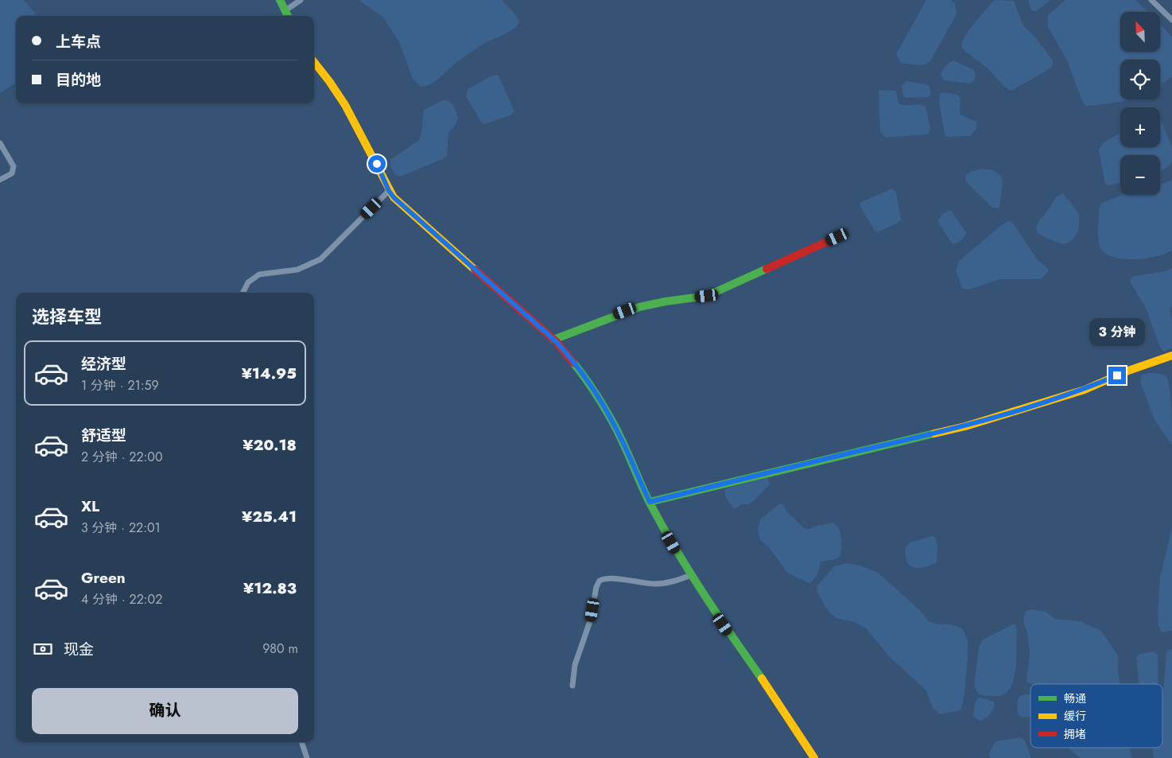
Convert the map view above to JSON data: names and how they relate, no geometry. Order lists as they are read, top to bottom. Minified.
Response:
{"legend":["畅通","缓行","拥堵"],"north":"top left","page":{"map_buttons":["+","−"],"banner":["上车点","目的地"],"heading":"选择车型","bubble":"3 分钟","list":[{"name":"经济型","note":"1 分钟 · 21:59","value":"¥14.95"},{"name":"舒适型","note":"2 分钟 · 22:00","value":"¥20.18"},{"name":"XL","note":"3 分钟 · 22:01","value":"¥25.41"},{"name":"Green","note":"4 分钟 · 22:02","value":"¥12.83"}],"pay":["现金","980 m"],"buttons":"确认"}}
